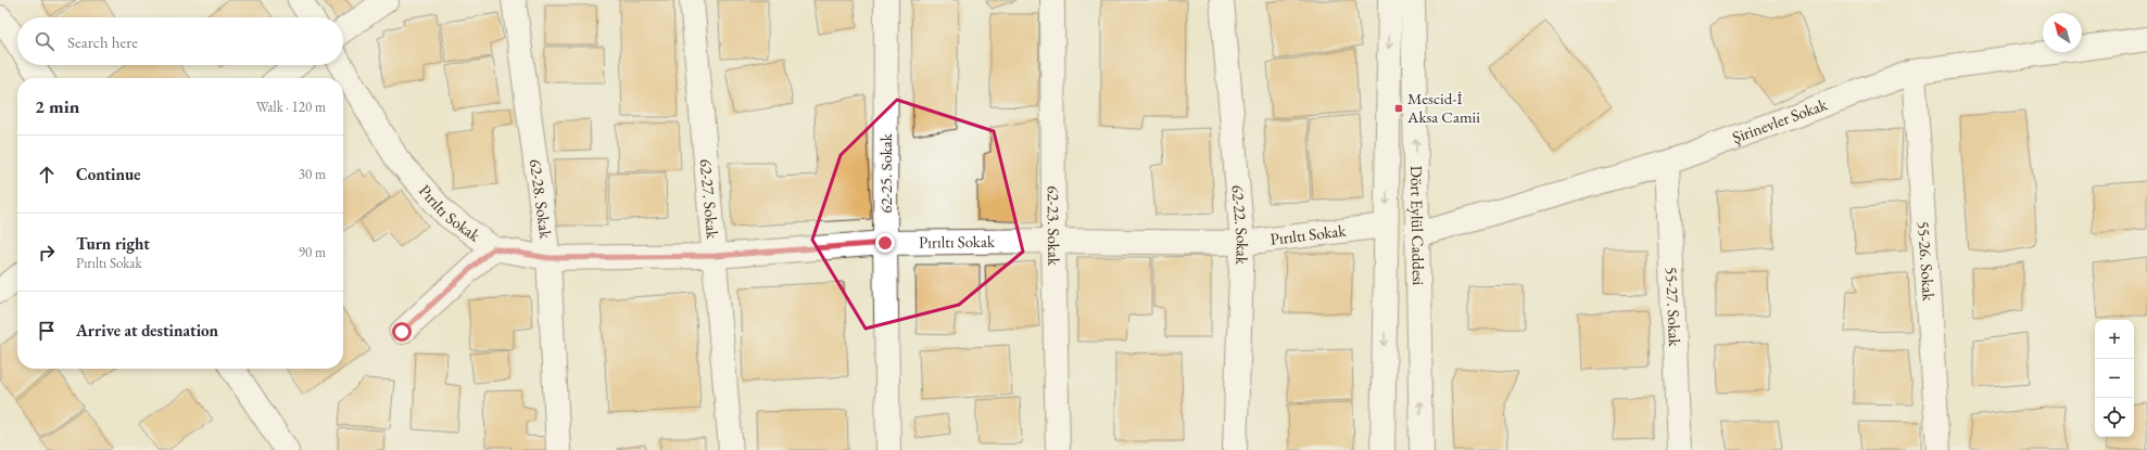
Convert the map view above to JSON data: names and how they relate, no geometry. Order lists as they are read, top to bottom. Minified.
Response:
{"streets":{"street":["Şirinevler Sokak","62-25. Sokak","62-28. Sokak","62-27. Sokak","Pırıltı Sokak","62-22. Sokak","Dört Eylül Caddesi","62-23. Sokak","55-26. Sokak","55-27. Sokak"]},"crossings":[["Şirinevler Sokak","Dört Eylül Caddesi"],["Şirinevler Sokak","55-26. Sokak"],["Şirinevler Sokak","55-27. Sokak"],["62-25. Sokak","Pırıltı Sokak"],["62-28. Sokak","Pırıltı Sokak"],["62-27. Sokak","Pırıltı Sokak"],["Pırıltı Sokak","62-22. Sokak"],["Pırıltı Sokak","Dört Eylül Caddesi"],["Pırıltı Sokak","62-23. Sokak"]],"places":{"transit":["Mescid-İ Aksa Camii"]},"north":"top left","page":{"search":"Search here","heading":["2 min","Walk · 120 m"],"list":[["Continue","30 m"],["Turn right","Pırıltı Sokak","90 m"],"Arrive at destination"],"map_buttons":["+","−"]}}
